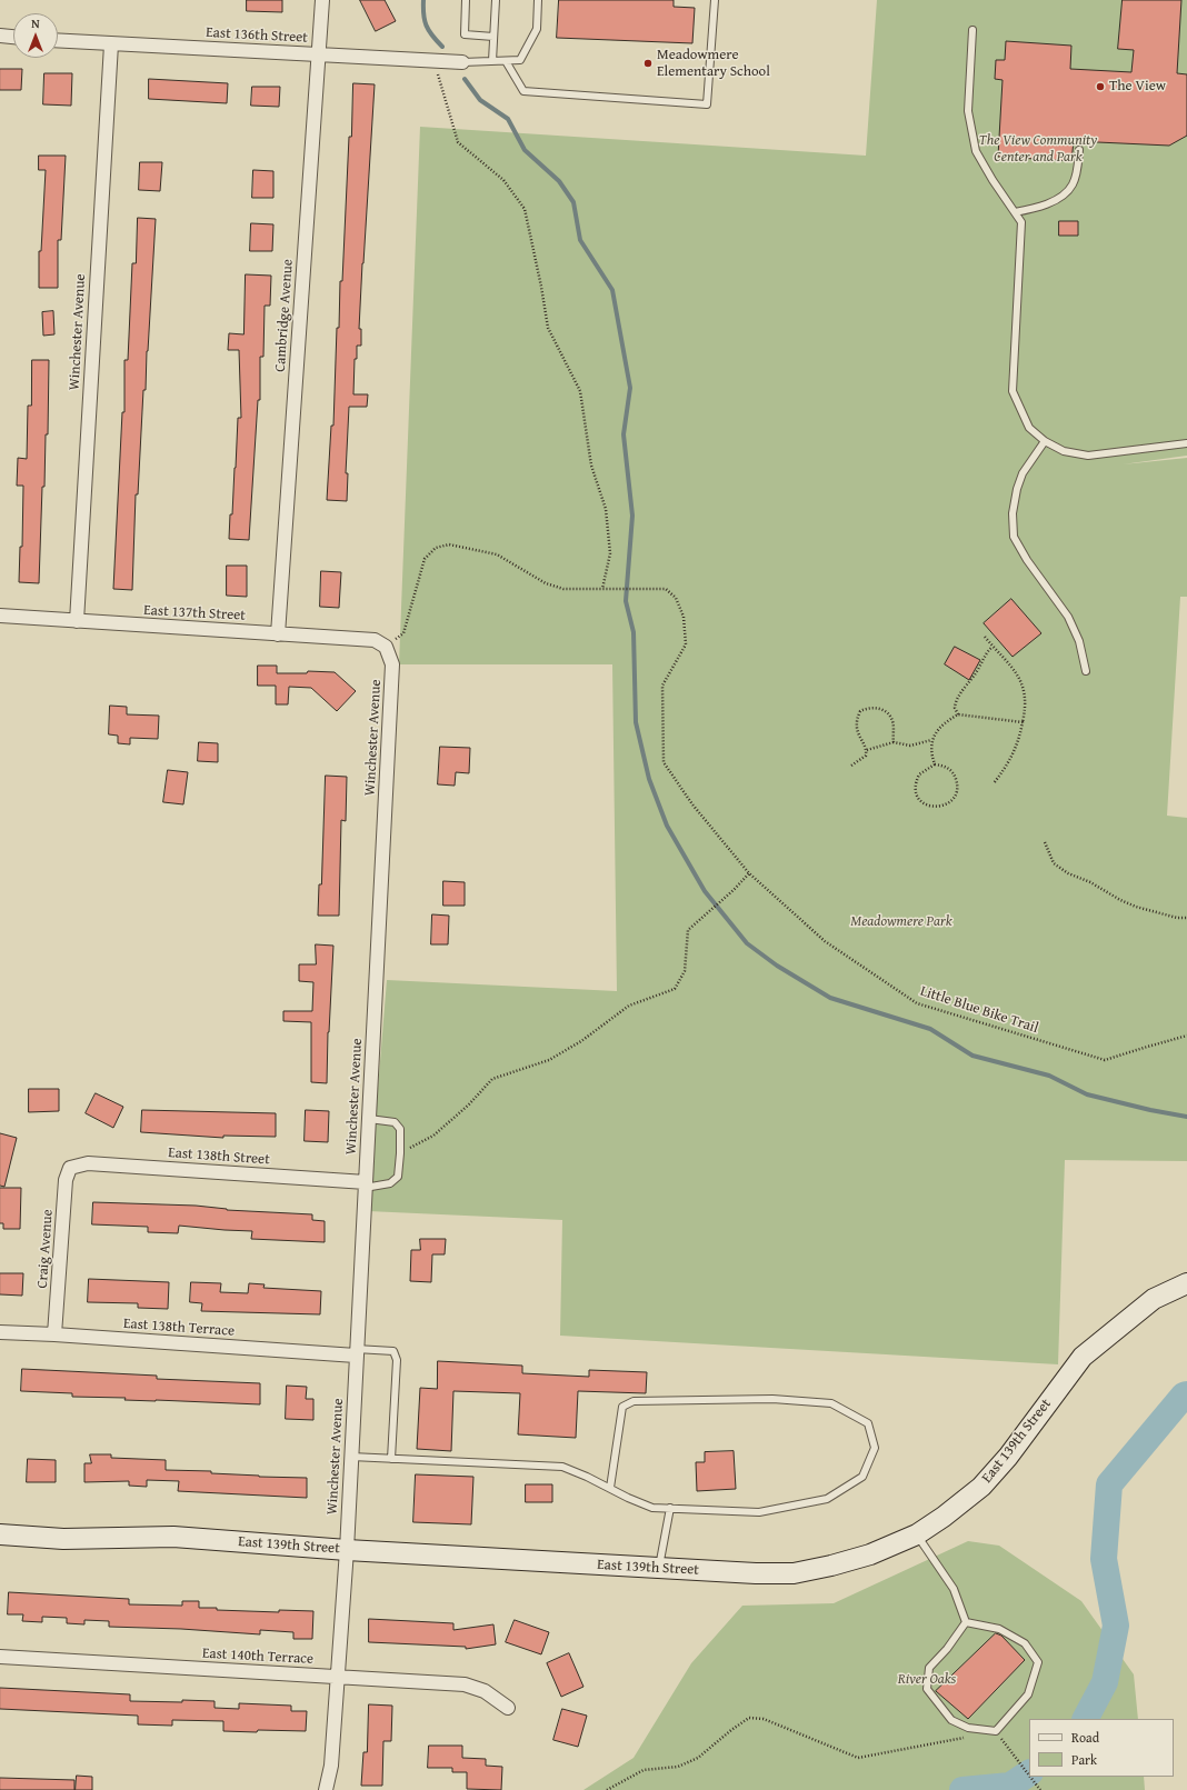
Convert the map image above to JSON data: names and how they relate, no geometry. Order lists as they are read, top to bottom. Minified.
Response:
{"streets":{"street":["East 136th Street","Cambridge Avenue","Winchester Avenue","East 137th Street","East 138th Street","Craig Avenue","East 138th Terrace","East 139th Street","East 140th Terrace"],"path":["Little Blue Bike Trail"]},"crossings":[["East 136th Street","Cambridge Avenue"],["East 136th Street","Winchester Avenue"],["Cambridge Avenue","East 137th Street"],["Winchester Avenue","East 137th Street"],["Winchester Avenue","Little Blue Bike Trail"],["Winchester Avenue","East 138th Street"],["Winchester Avenue","East 138th Terrace"],["Winchester Avenue","East 139th Street"],["Winchester Avenue","East 140th Terrace"],["East 137th Street","Little Blue Bike Trail"],["East 138th Street","Craig Avenue"],["Craig Avenue","East 138th Terrace"]],"parks":["The View Community Center and Park","Meadowmere Park","River Oaks"],"places":["Meadowmere Elementary School","The View"],"legend":["Road","Park"],"north":"top"}
